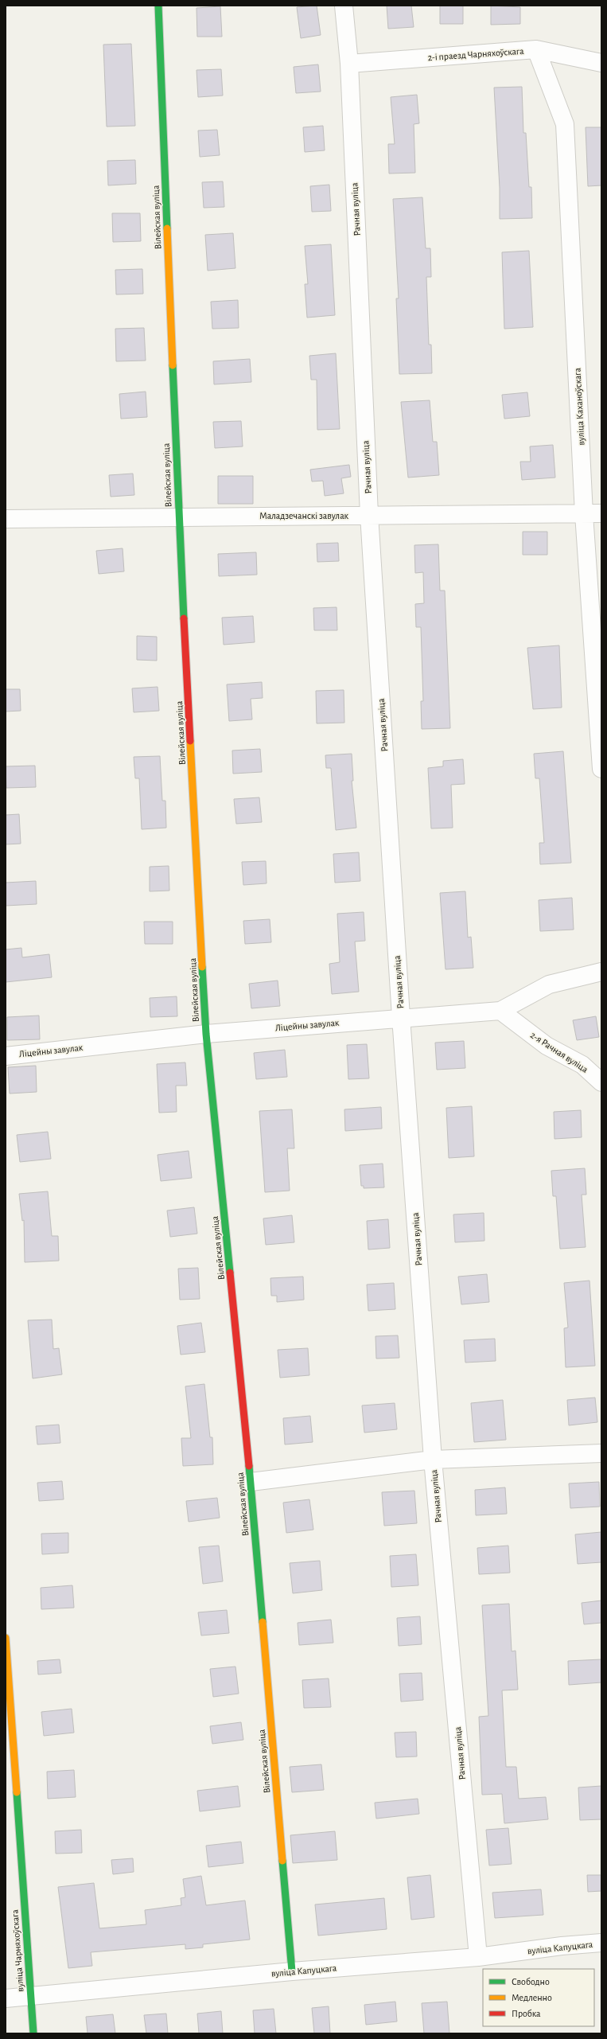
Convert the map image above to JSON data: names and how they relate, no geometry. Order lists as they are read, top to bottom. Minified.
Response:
{"streets":{"street":["2-і праезд Чарняхоўскага","Рачная вуліца","Вілейская вуліца","вуліца Каханоўскага","Маладзечанскі завулак","Ліцейны завулак","2-я Рачная вуліца","вуліца Капуцкага","вуліца Чарняхоўскага"]},"crossings":[["2-і праезд Чарняхоўскага","Рачная вуліца"],["2-і праезд Чарняхоўскага","вуліца Каханоўскага"],["Рачная вуліца","Маладзечанскі завулак"],["Рачная вуліца","Ліцейны завулак"],["Рачная вуліца","вуліца Капуцкага"],["Вілейская вуліца","Маладзечанскі завулак"],["Вілейская вуліца","Ліцейны завулак"],["Вілейская вуліца","вуліца Капуцкага"],["вуліца Каханоўскага","Маладзечанскі завулак"],["Ліцейны завулак","2-я Рачная вуліца"],["вуліца Капуцкага","вуліца Чарняхоўскага"]],"legend":["Свободно","Медленно","Пробка"]}
